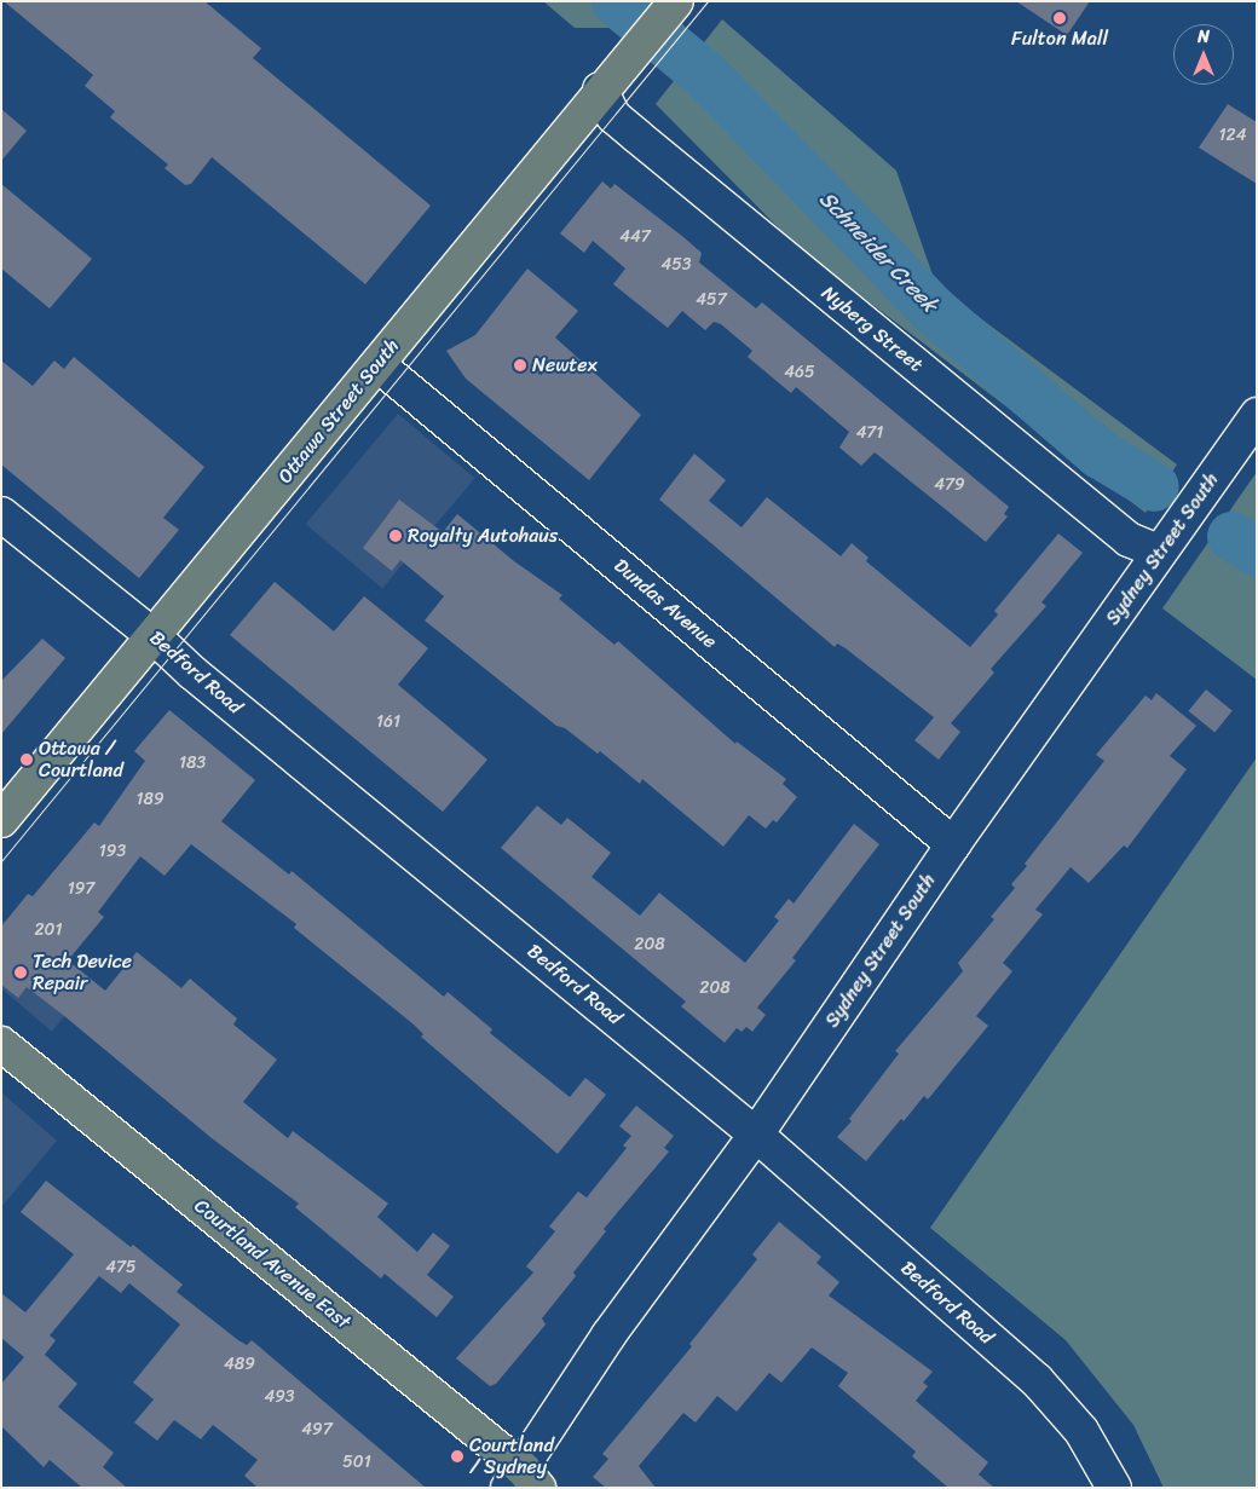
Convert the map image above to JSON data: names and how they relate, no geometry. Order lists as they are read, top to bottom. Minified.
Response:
{"streets":{"main road":["Ottawa Street South","Courtland Avenue East"],"street":["Nyberg Street","Sydney Street South","Dundas Avenue","Bedford Road"]},"crossings":[["Nyberg Street","Ottawa Street South"],["Nyberg Street","Sydney Street South"],["Ottawa Street South","Dundas Avenue"],["Ottawa Street South","Bedford Road"],["Sydney Street South","Dundas Avenue"],["Sydney Street South","Bedford Road"],["Sydney Street South","Courtland Avenue East"]],"water":["Schneider Creek"],"places":["Fulton Mall","Newtex","Royalty Autohaus","Ottawa / Courtland","Tech Device Repair","Courtland / Sydney"],"house_numbers":["124","447","453","457","465","471","479","161","183","189","193","197","201","208","208","475","489","493","497","501"],"north":"top"}
